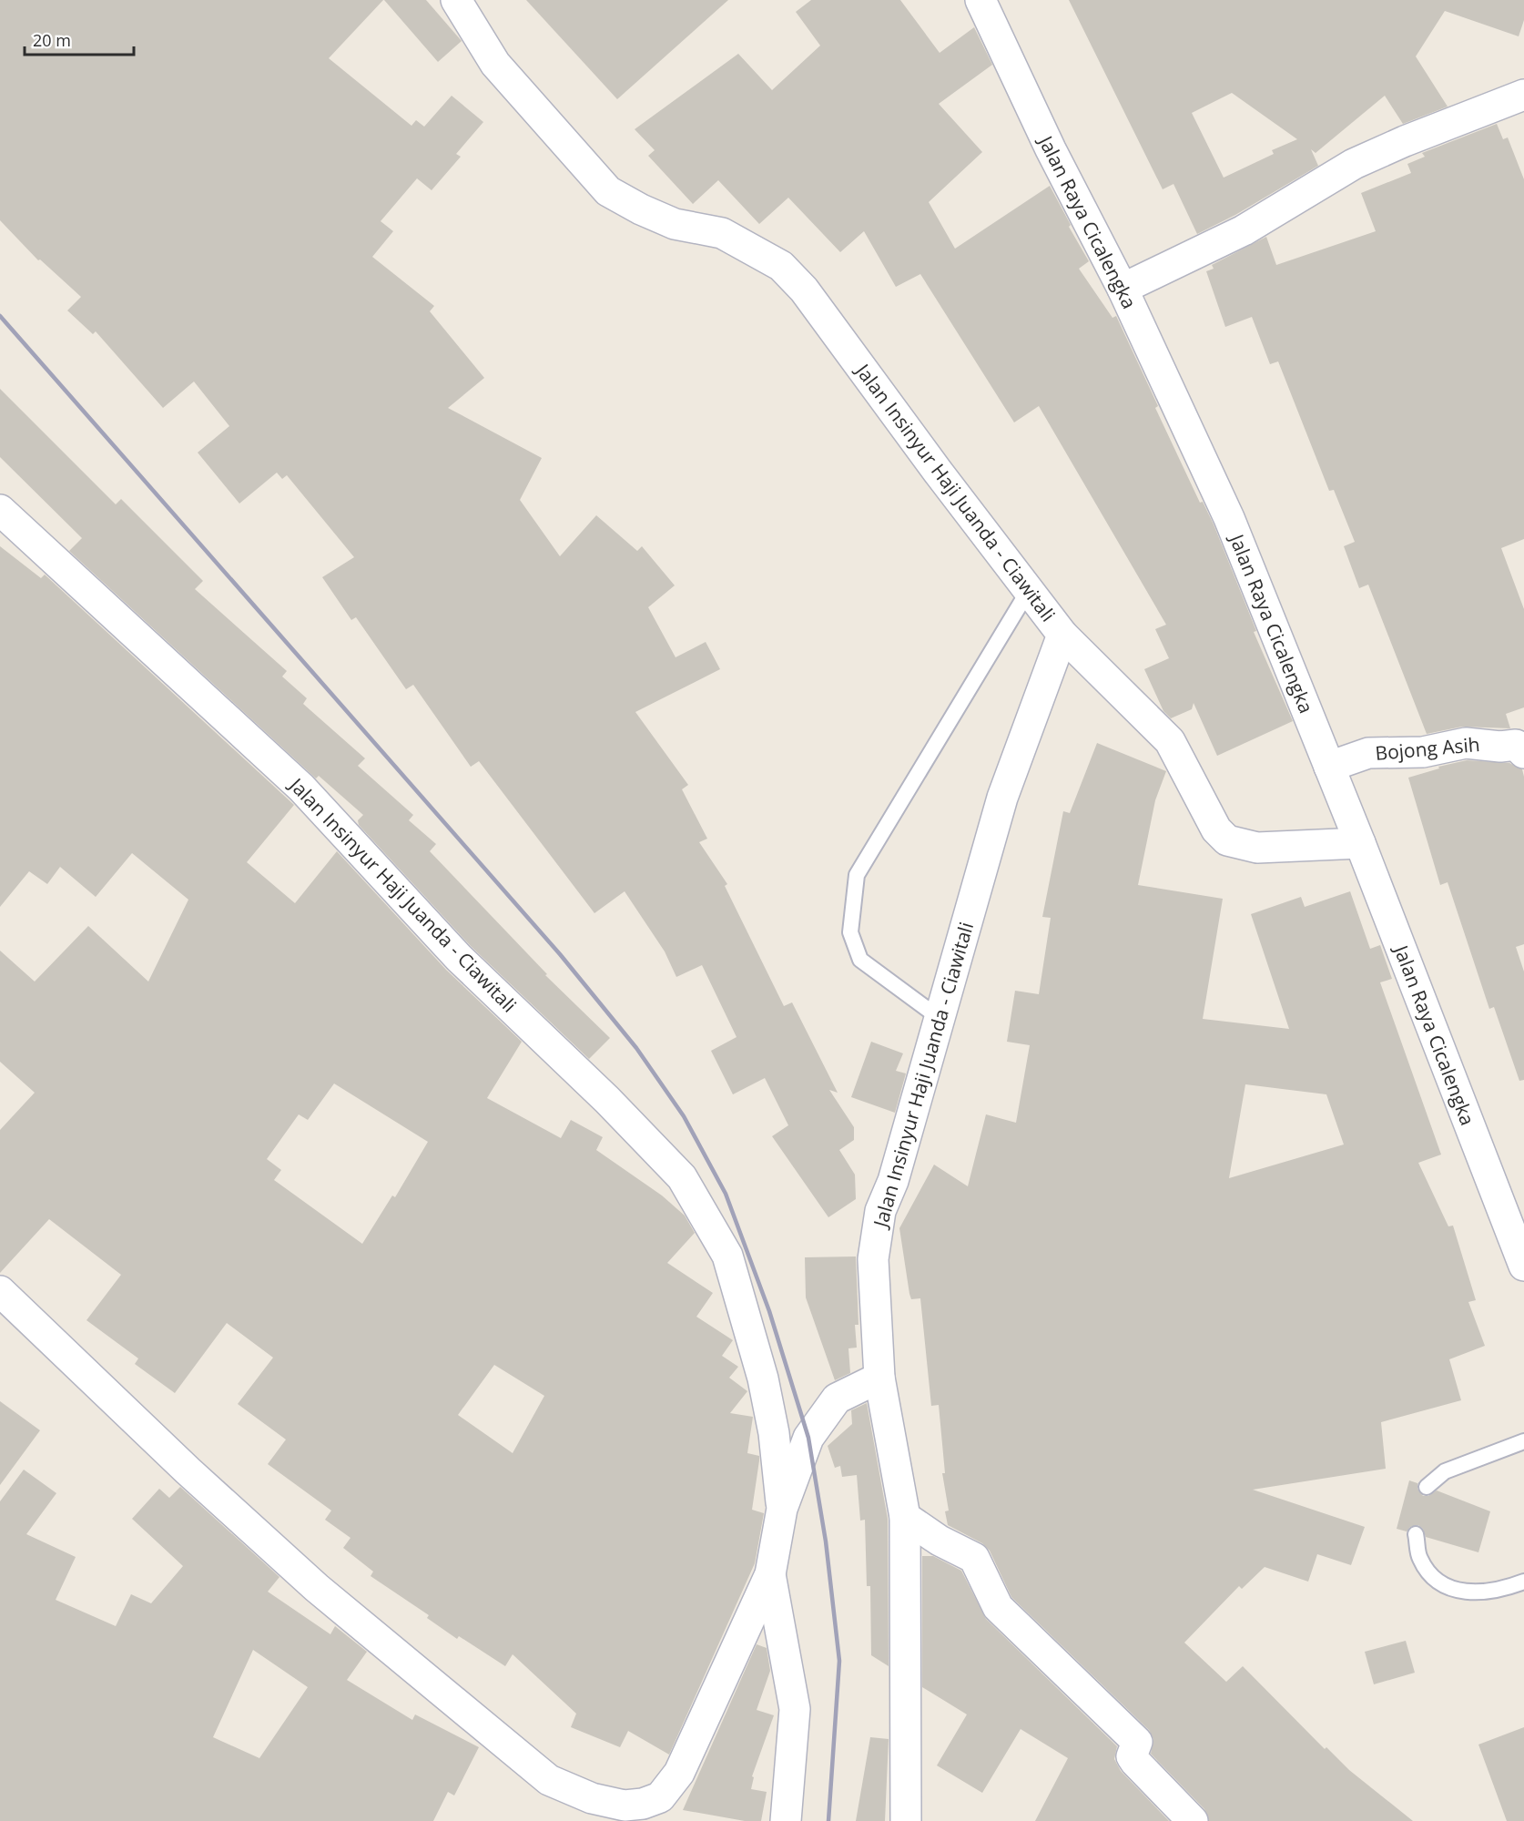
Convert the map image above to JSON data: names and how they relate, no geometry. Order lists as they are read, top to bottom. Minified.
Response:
{"streets":{"street":["Jalan Raya Cicalengka","Jalan Insinyur Haji Juanda - Ciawitali","Bojong Asih"]},"crossings":[["Jalan Raya Cicalengka","Bojong Asih"]],"scale_bar":"20 m"}
